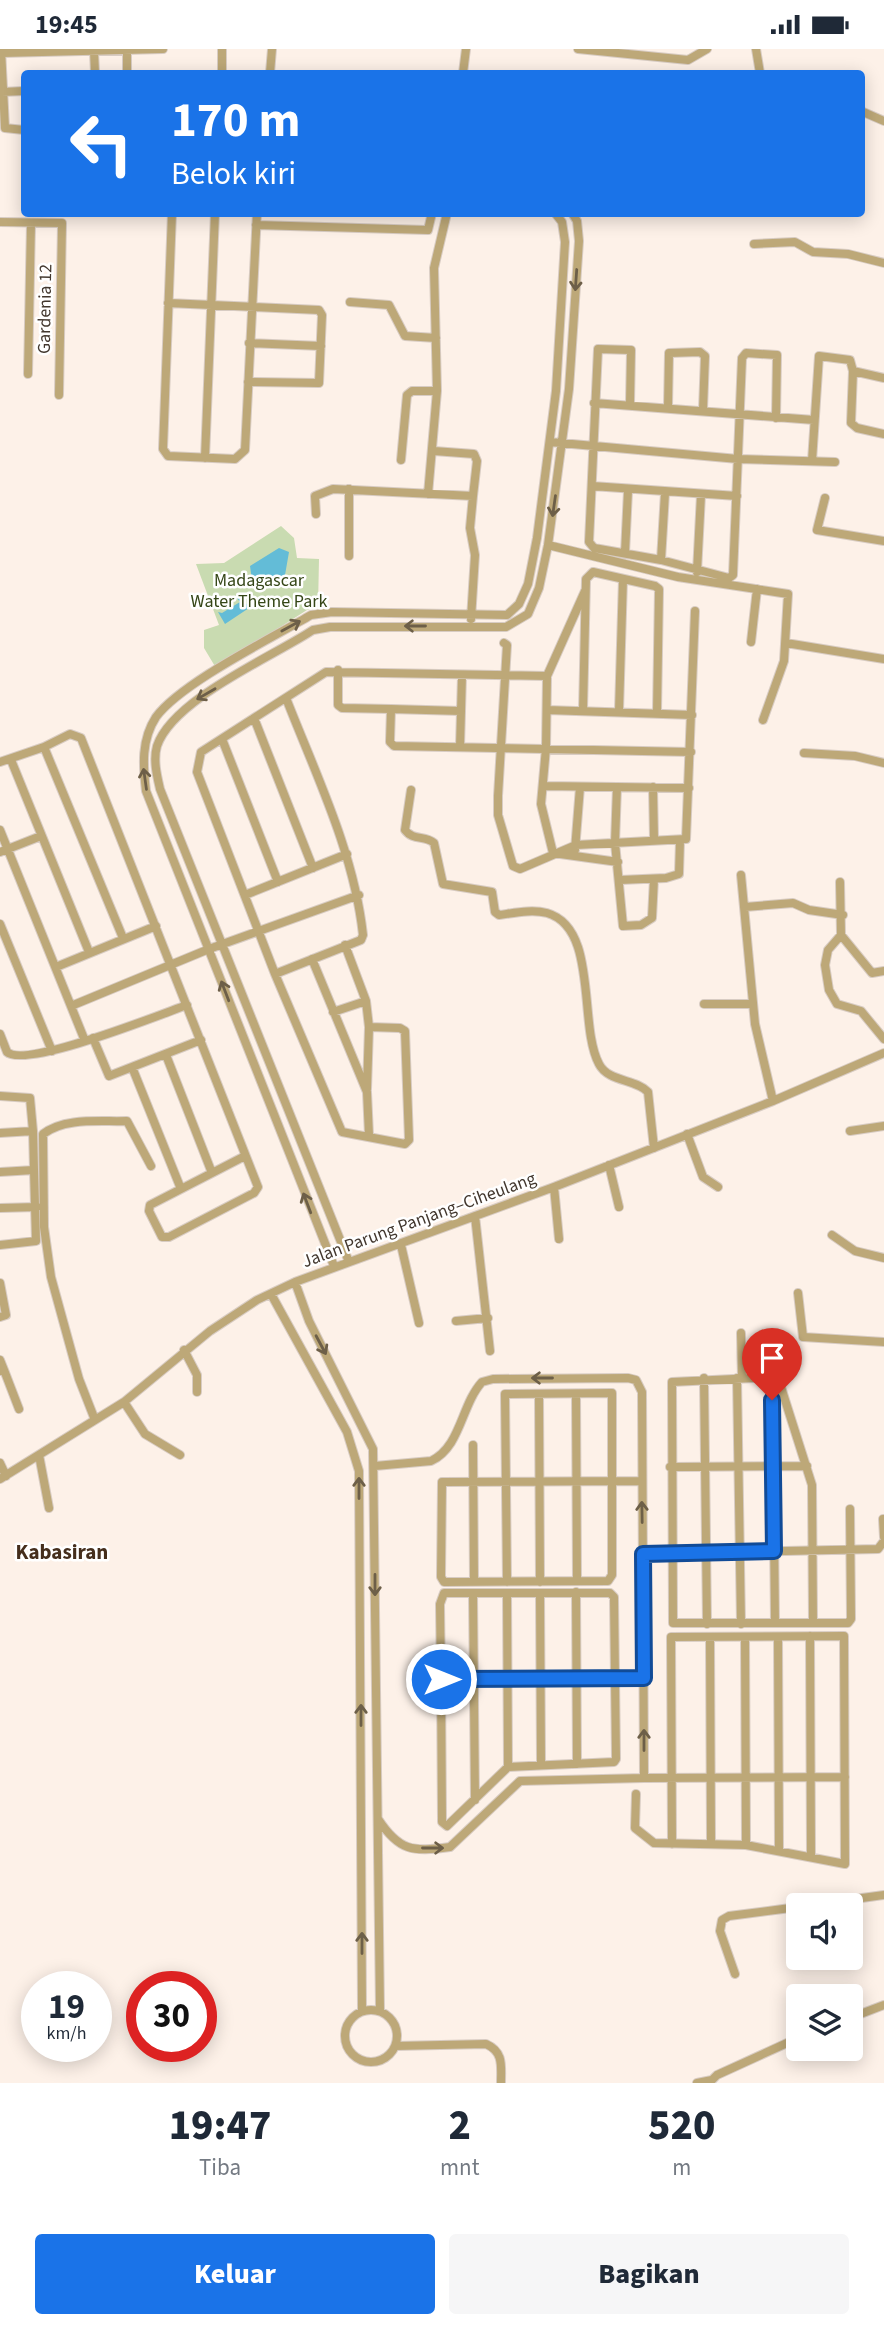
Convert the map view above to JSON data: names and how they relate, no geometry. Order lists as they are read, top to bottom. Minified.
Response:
{"streets":{"street":["Gardenia 12","Jalan Parung Panjang–Ciheulang"]},"districts":["Kabasiran"],"parks":["Madagascar Water Theme Park"],"page":{"status":"19:45","turn":["170 m","Belok kiri"],"speed":"19 km/h","limit":"30","eta":["19:47","Tiba","2","mnt","520","m"],"buttons":["Keluar","Bagikan"]}}
